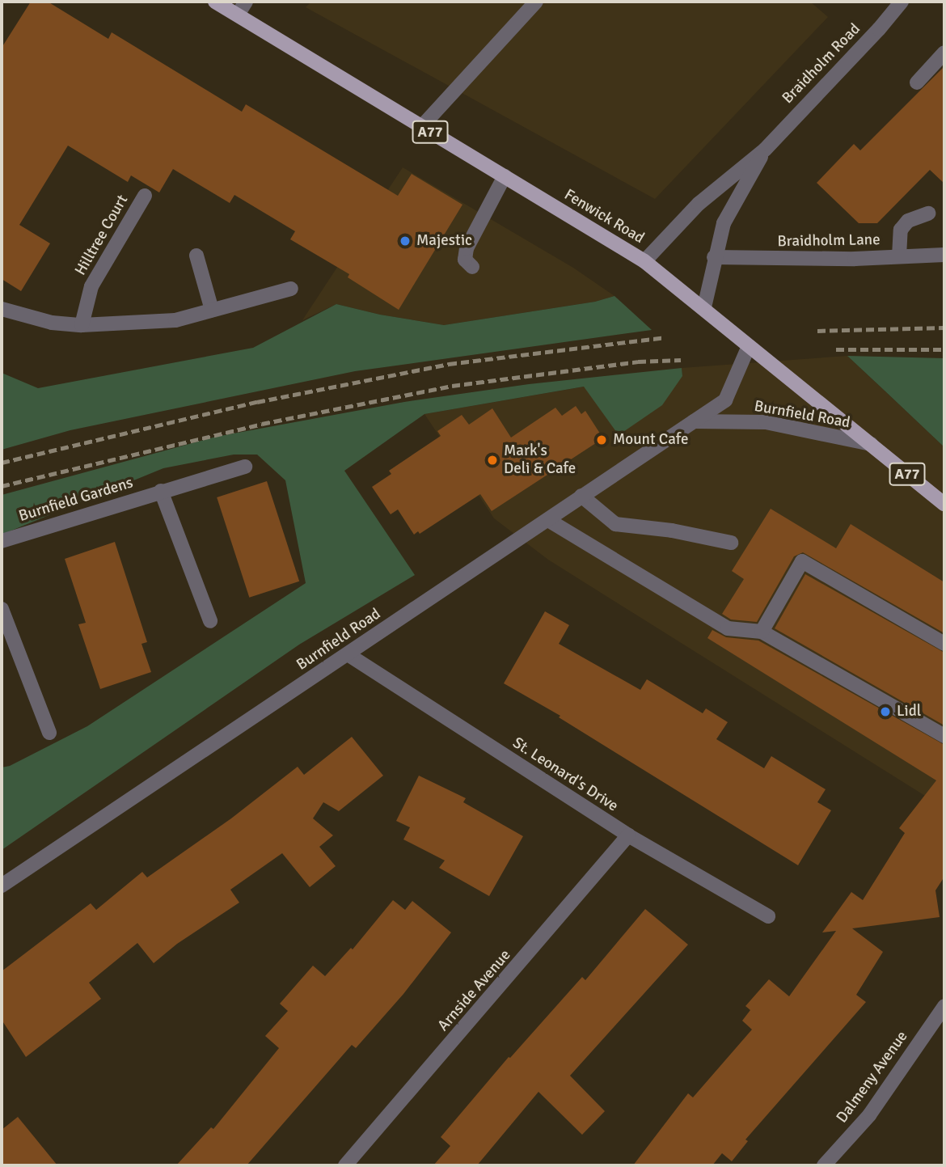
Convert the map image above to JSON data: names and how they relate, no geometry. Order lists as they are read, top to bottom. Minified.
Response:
{"streets":{"main road":["A77","Fenwick Road"],"street":["Braidholm Road","Hilltree Court","Braidholm Lane","Burnfield Road","Burnfield Gardens","St. Leonard's Drive","Arnside Avenue","Dalmeny Avenue"]},"crossings":[["Braidholm Road","Fenwick Road"],["Braidholm Road","Braidholm Lane"],["Fenwick Road","Burnfield Road"],["Burnfield Road","St. Leonard's Drive"],["St. Leonard's Drive","Arnside Avenue"]],"places":["Majestic","Mount Cafe","Mark's Deli & Cafe","Lidl"]}
